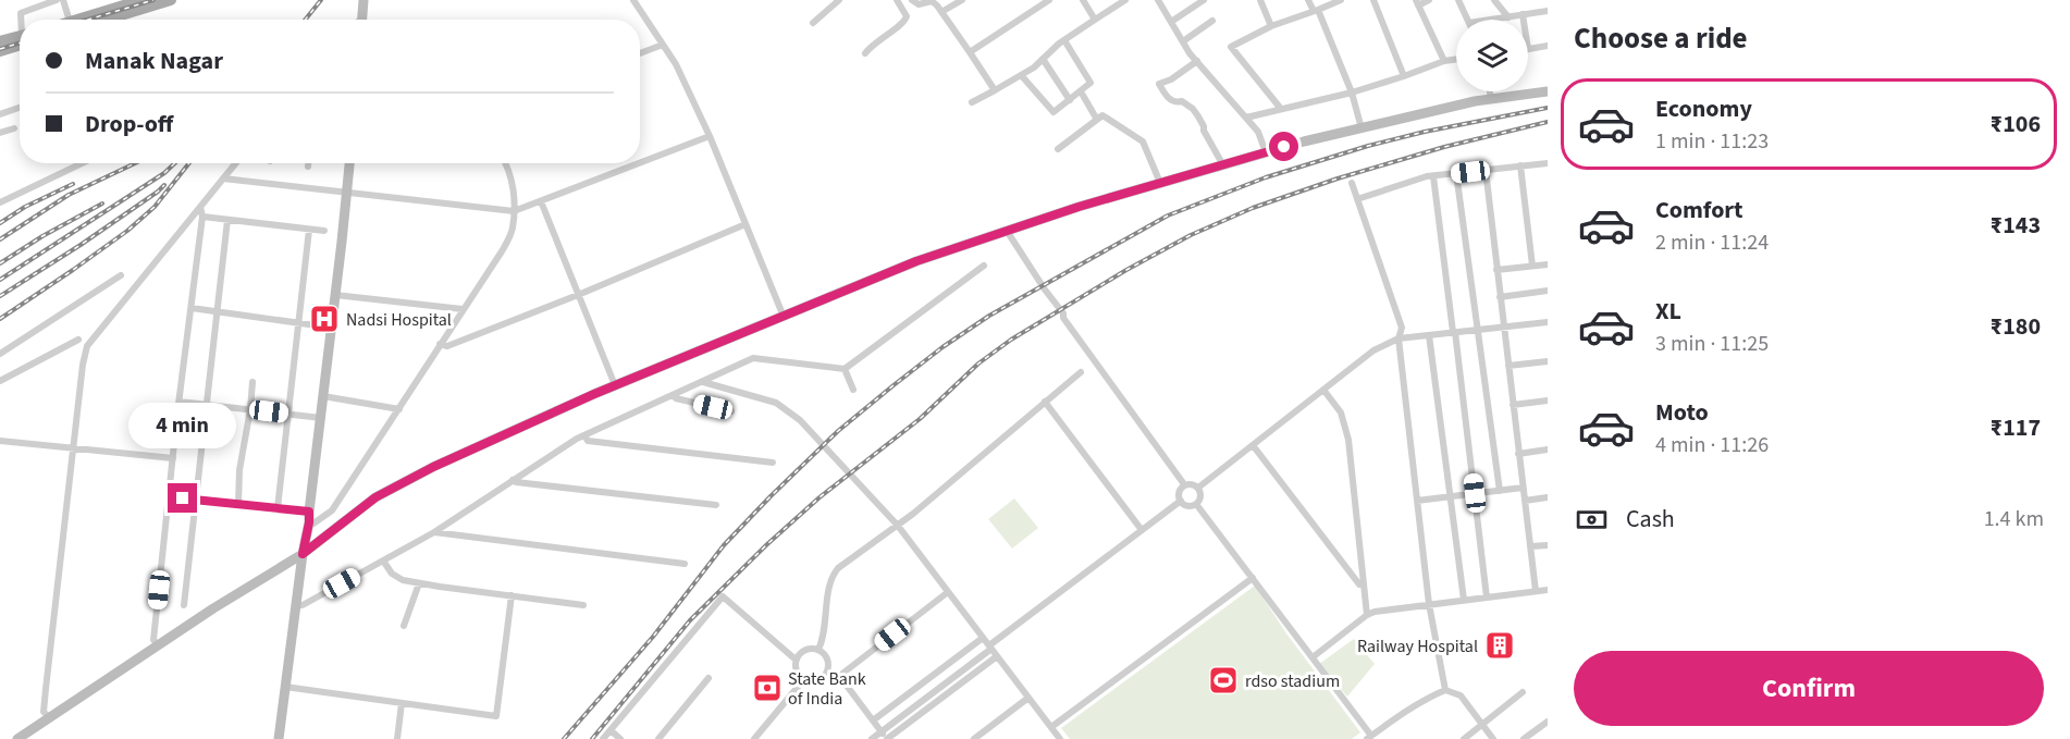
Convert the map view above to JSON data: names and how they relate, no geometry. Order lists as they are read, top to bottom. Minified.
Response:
{"places":{"hospital":["Nadsi Hospital"],"building":["Railway Hospital"],"sports":["rdso stadium"],"bank":["State Bank of India"]},"page":{"heading":"Choose a ride","banner":["Manak Nagar","Drop-off"],"list":[{"name":"Economy","note":"1 min · 11:23","value":"₹106"},{"name":"Comfort","note":"2 min · 11:24","value":"₹143"},{"name":"XL","note":"3 min · 11:25","value":"₹180"},{"name":"Moto","note":"4 min · 11:26","value":"₹117"}],"bubble":"4 min","pay":["Cash","1.4 km"],"buttons":"Confirm"}}
